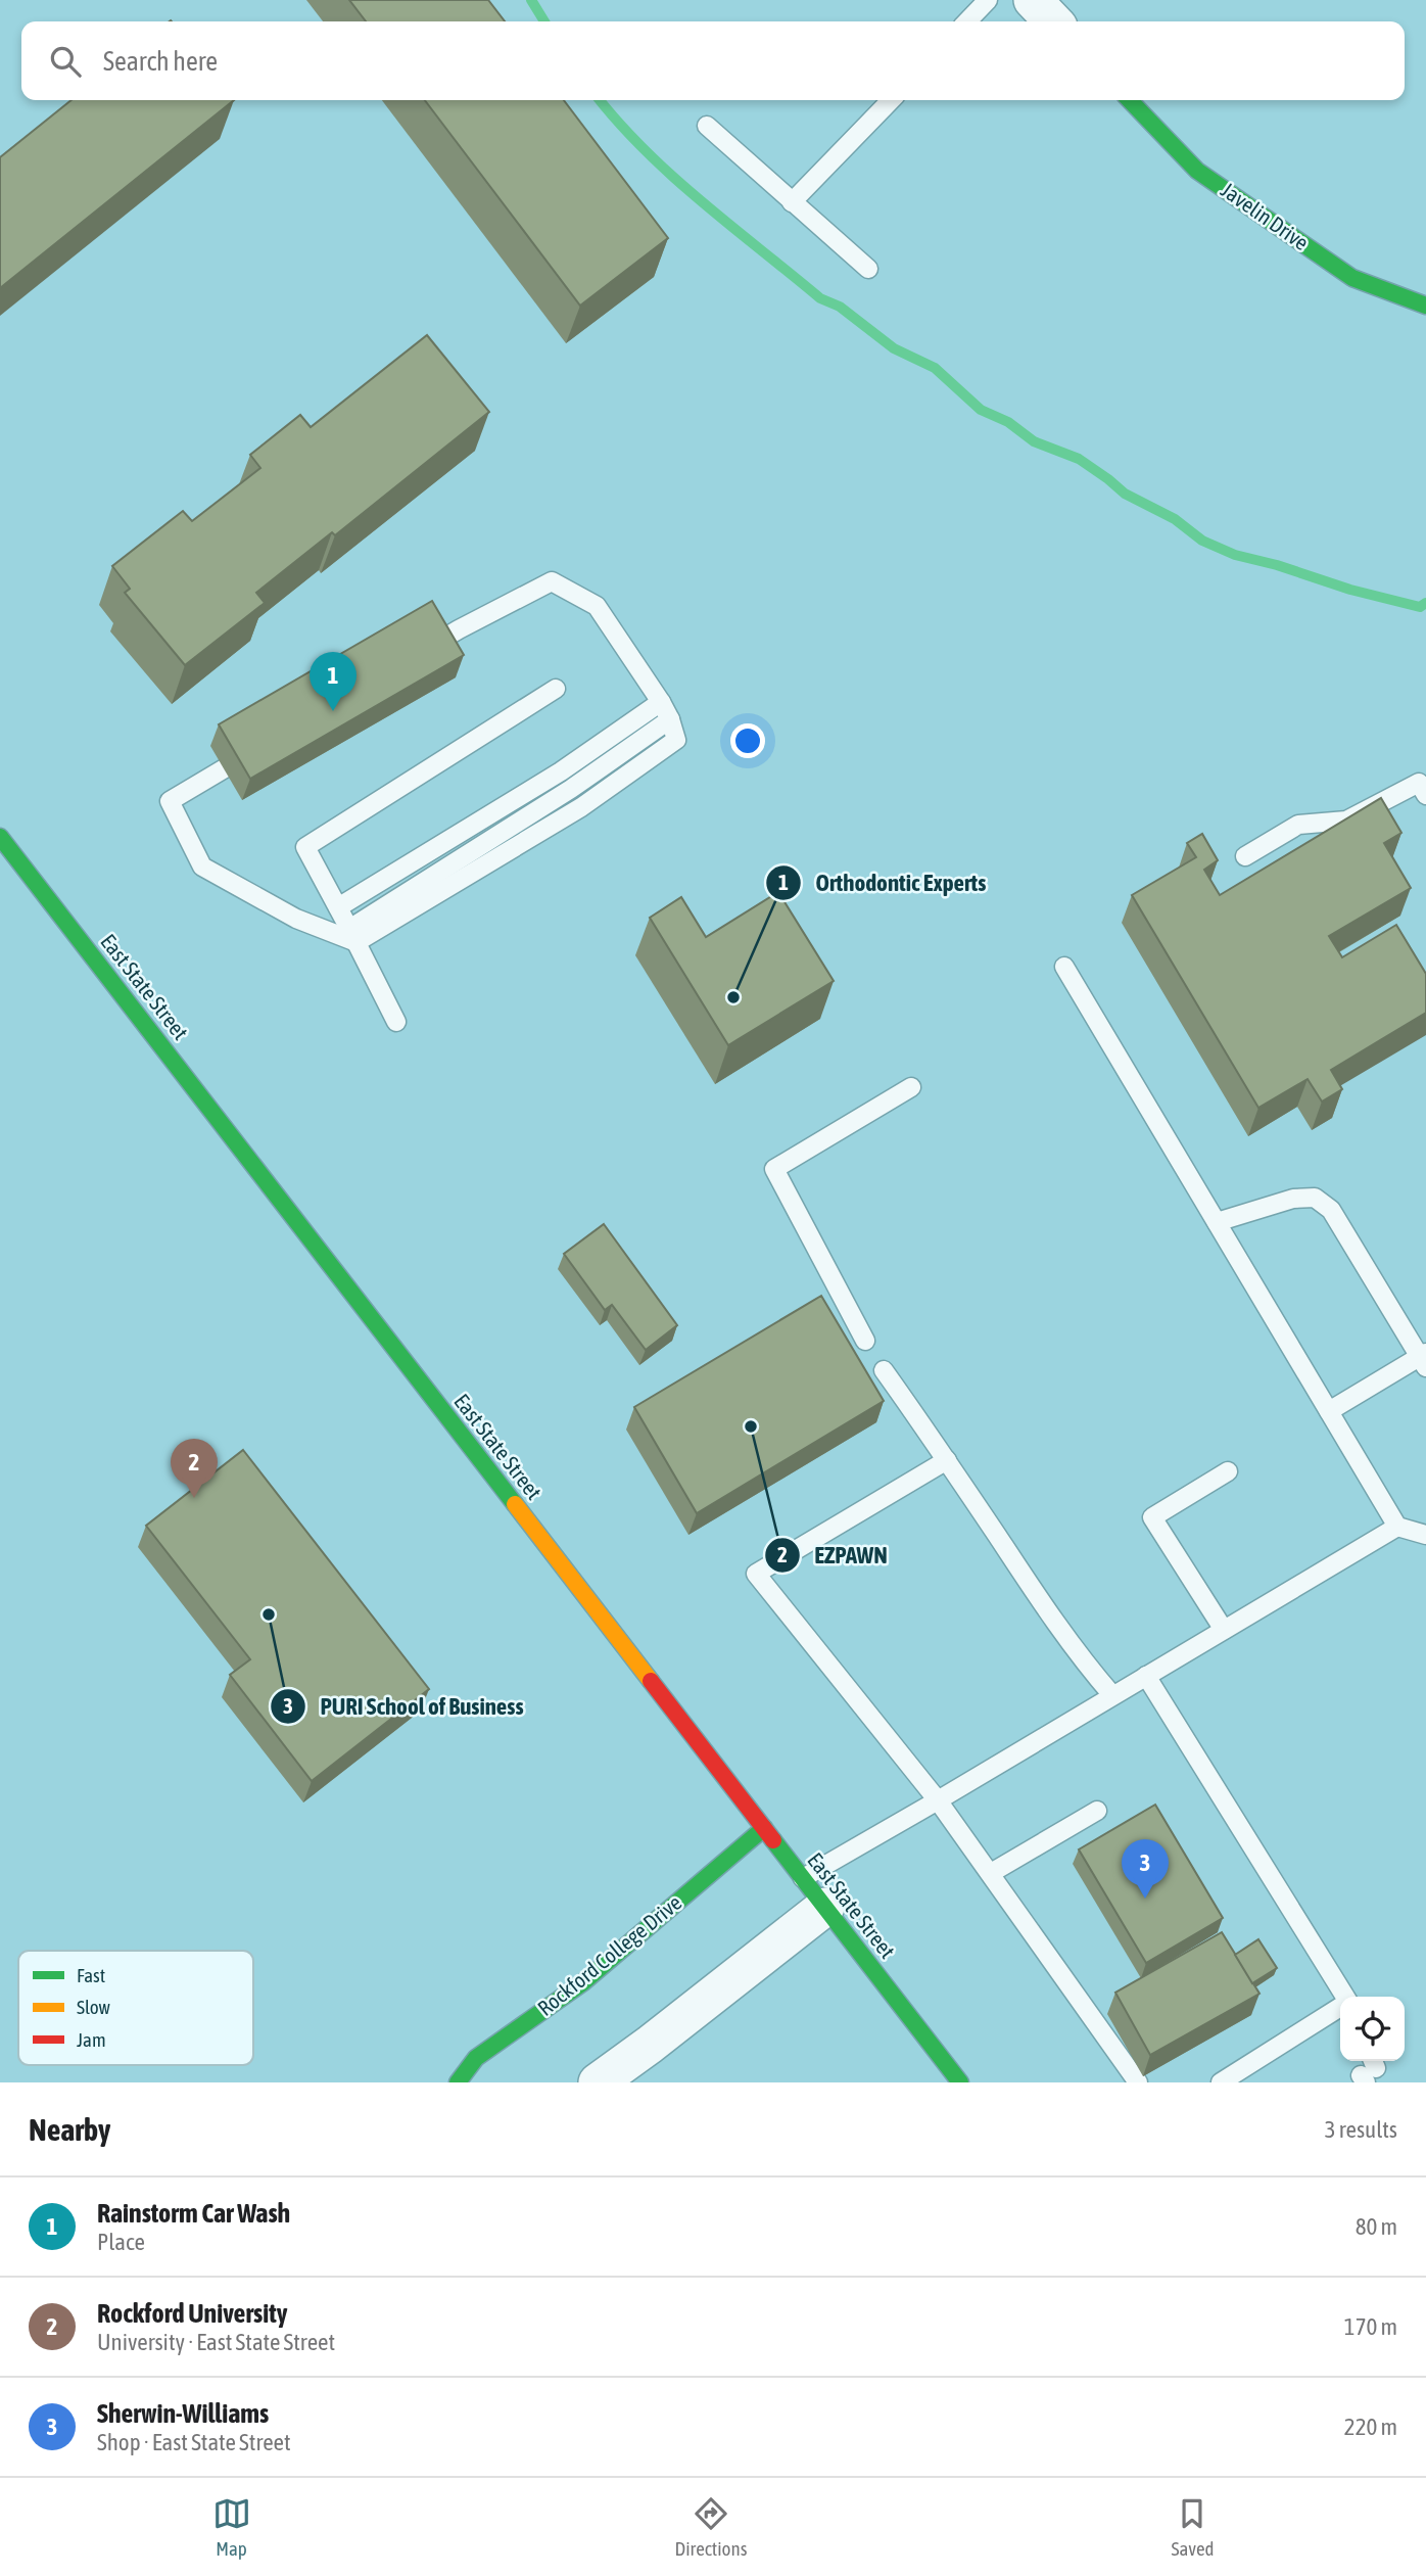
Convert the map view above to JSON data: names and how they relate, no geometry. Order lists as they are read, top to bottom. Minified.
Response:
{"streets":{"main road":["Javelin Drive","East State Street","Rockford College Drive"]},"crossings":[["East State Street","Rockford College Drive"]],"places":["Orthodontic Experts","EZPAWN","PURI School of Business"],"legend":["Fast","Slow","Jam"],"page":{"search":"Search here","pins":["1","2","3"],"heading":["Nearby","3 results"],"list":[{"mark":"1","name":"Rainstorm Car Wash","note":"Place","value":"80 m"},{"mark":"2","name":"Rockford University","note":"University · East State Street","value":"170 m"},{"mark":"3","name":"Sherwin-Williams","note":"Shop · East State Street","value":"220 m"}],"nav":["Map","Directions","Saved"]}}
